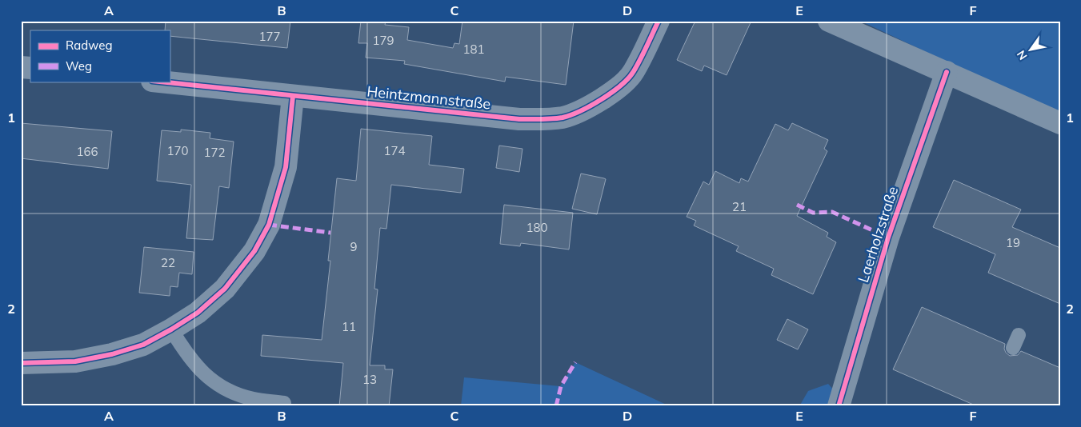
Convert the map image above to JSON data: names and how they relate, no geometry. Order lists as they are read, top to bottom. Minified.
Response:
{"streets":{"street":["Heintzmannstraße","Laerholzstraße"]},"house_numbers":["177","179","181","170","174","166","172","21","180","19","9","22","11","13"],"legend":["Radweg","Weg"],"north":"bottom left","grid":{"columns":["A","B","C","D","E","F"],"rows":["1","2"]}}
